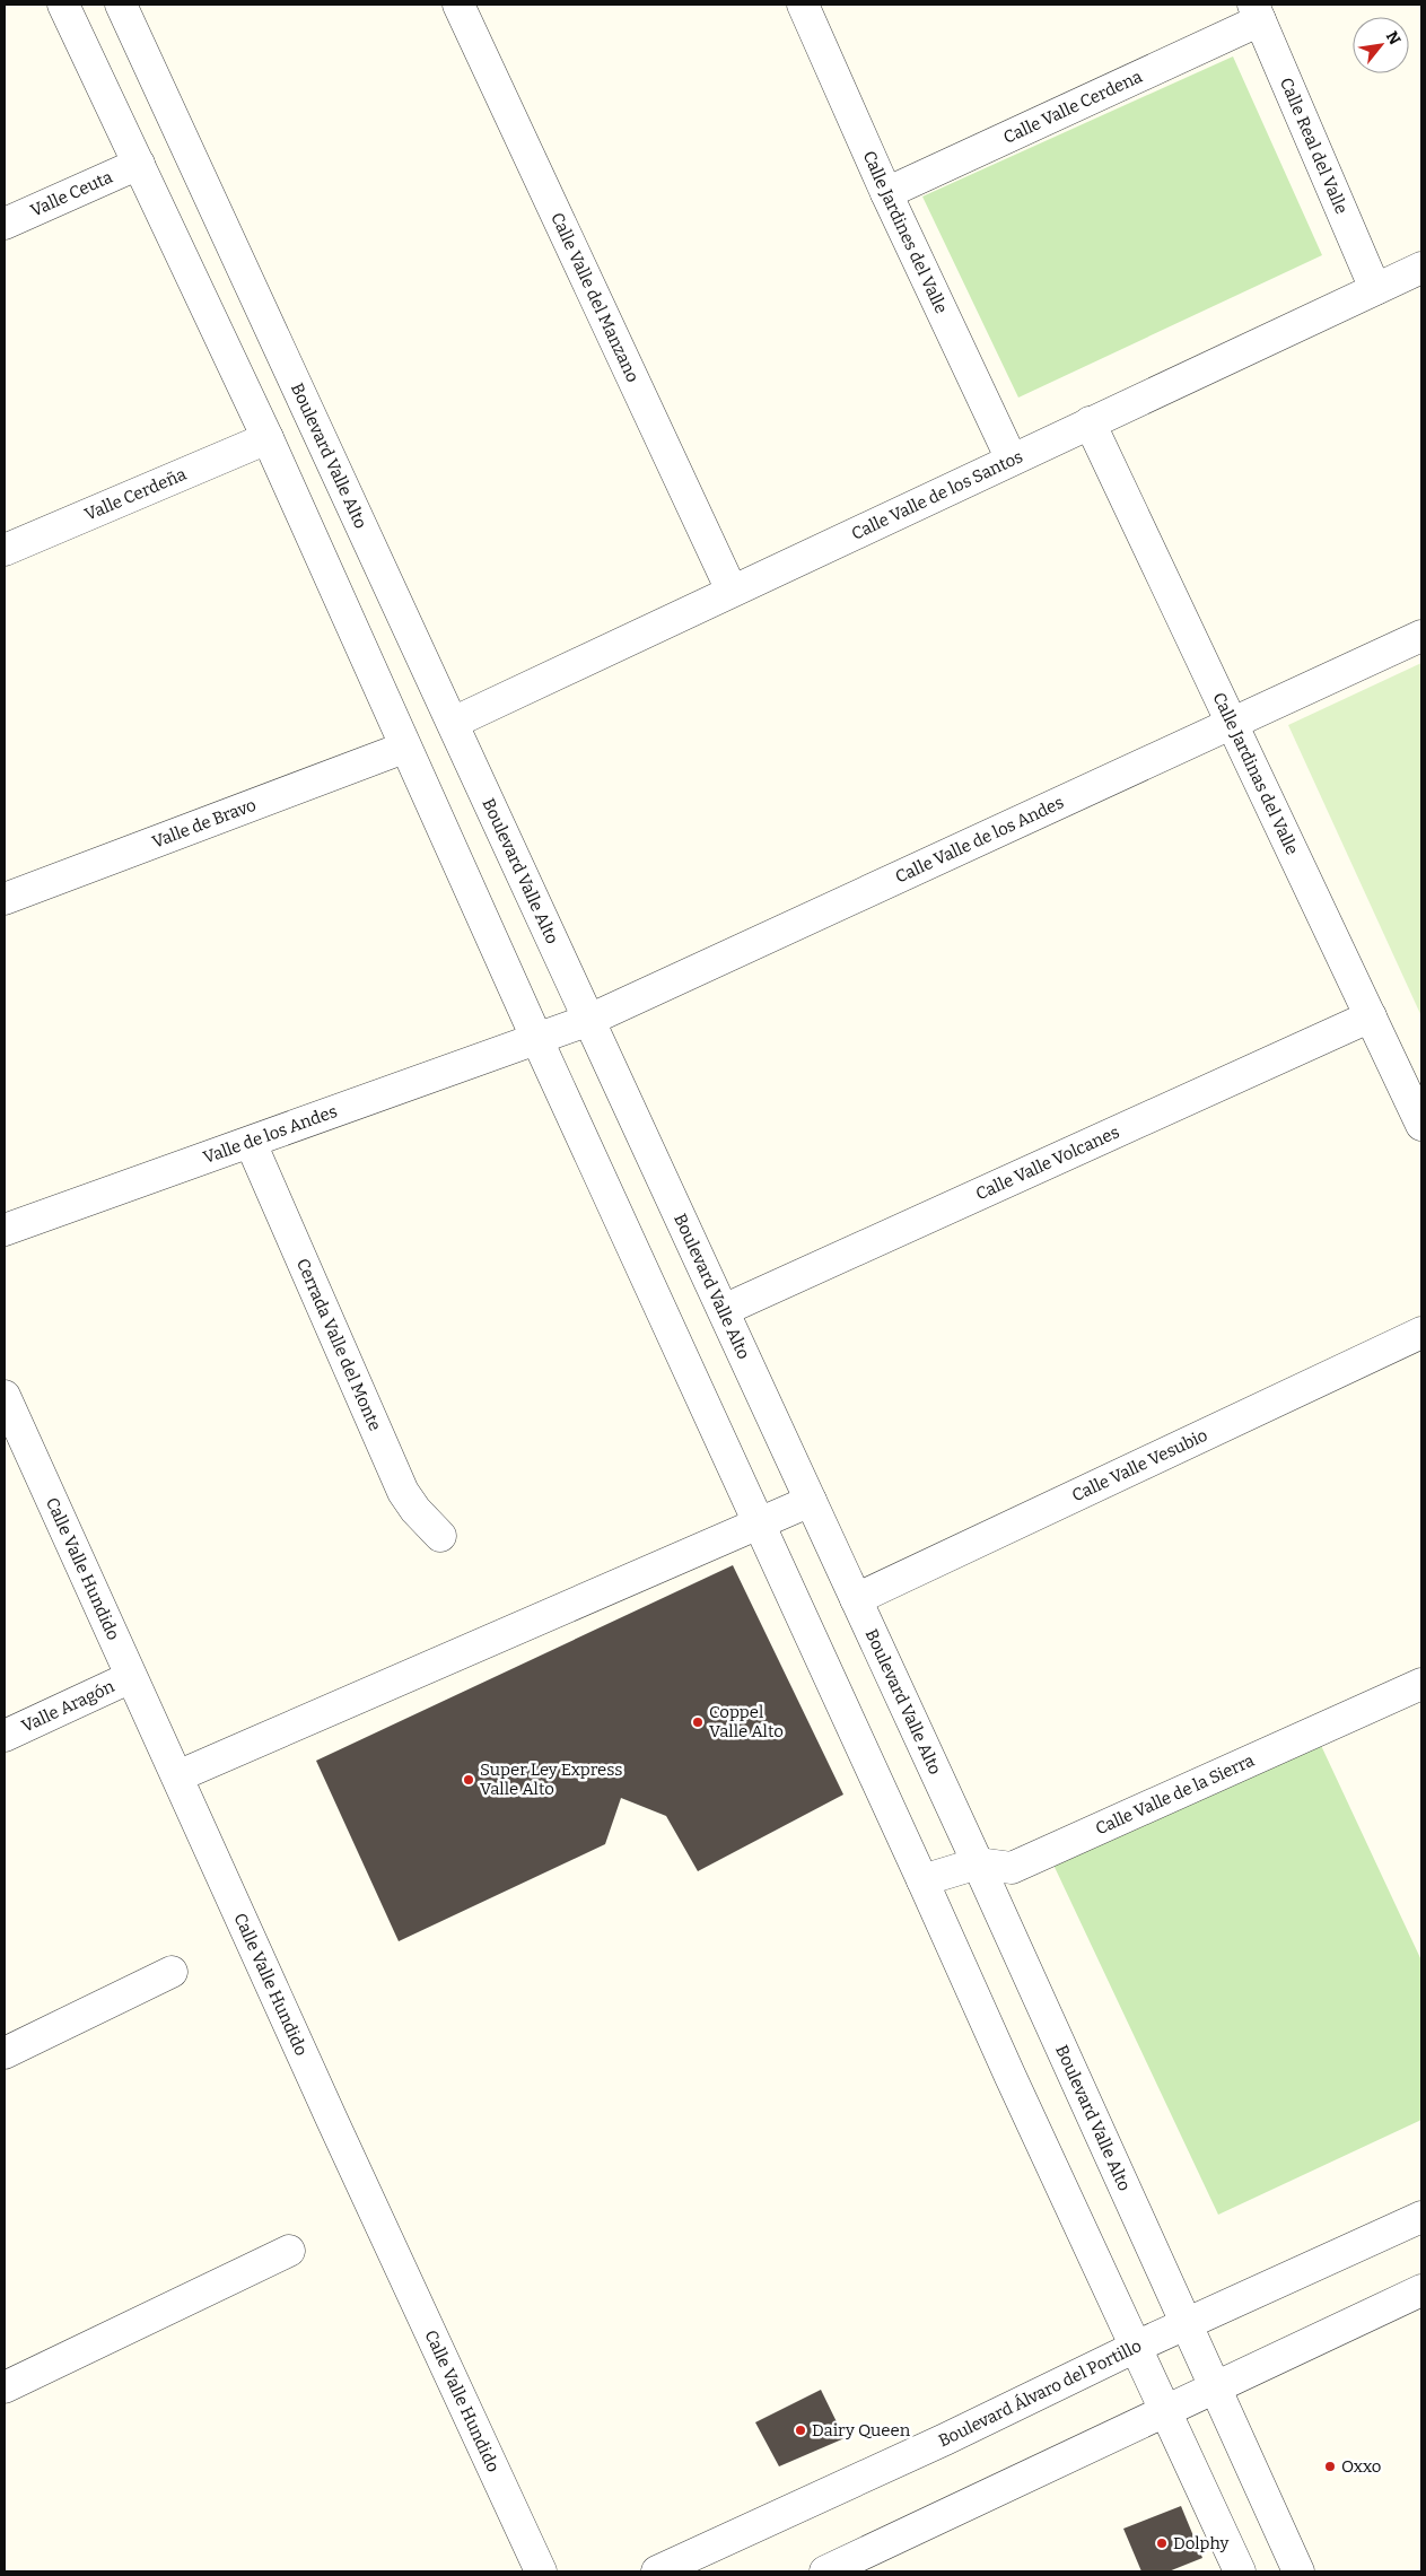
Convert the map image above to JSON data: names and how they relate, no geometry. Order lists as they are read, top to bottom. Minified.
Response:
{"streets":{"street":["Calle Valle Cerdena","Calle Real del Valle","Valle Ceuta","Calle Jardines del Valle","Calle Valle del Manzano","Boulevard Valle Alto","Valle Cerdeña","Calle Valle de los Santos","Calle Jardinas del Valle","Valle de Bravo","Calle Valle de los Andes","Valle de los Andes","Calle Valle Volcanes","Cerrada Valle del Monte","Calle Valle Vesubio","Calle Valle Hundido","Valle Aragón","Calle Valle de la Sierra","Boulevard Álvaro del Portillo"]},"crossings":[["Calle Valle Cerdena","Calle Real del Valle"],["Calle Valle Cerdena","Calle Jardines del Valle"],["Calle Real del Valle","Calle Valle de los Santos"],["Calle Jardines del Valle","Calle Valle de los Santos"],["Calle Valle del Manzano","Calle Valle de los Santos"],["Boulevard Valle Alto","Calle Valle de los Santos"],["Boulevard Valle Alto","Calle Valle de los Andes"],["Boulevard Valle Alto","Calle Valle Volcanes"],["Boulevard Valle Alto","Calle Valle Vesubio"],["Boulevard Valle Alto","Calle Valle de la Sierra"],["Boulevard Valle Alto","Boulevard Álvaro del Portillo"],["Calle Valle de los Santos","Calle Jardinas del Valle"],["Calle Jardinas del Valle","Calle Valle de los Andes"],["Calle Jardinas del Valle","Calle Valle Volcanes"],["Calle Valle de los Andes","Valle de los Andes"],["Valle de los Andes","Cerrada Valle del Monte"],["Calle Valle Hundido","Valle Aragón"]],"places":["Coppel Valle Alto","Super Ley Express Valle Alto","Dairy Queen","Oxxo","Dolphy"],"north":"top right"}
